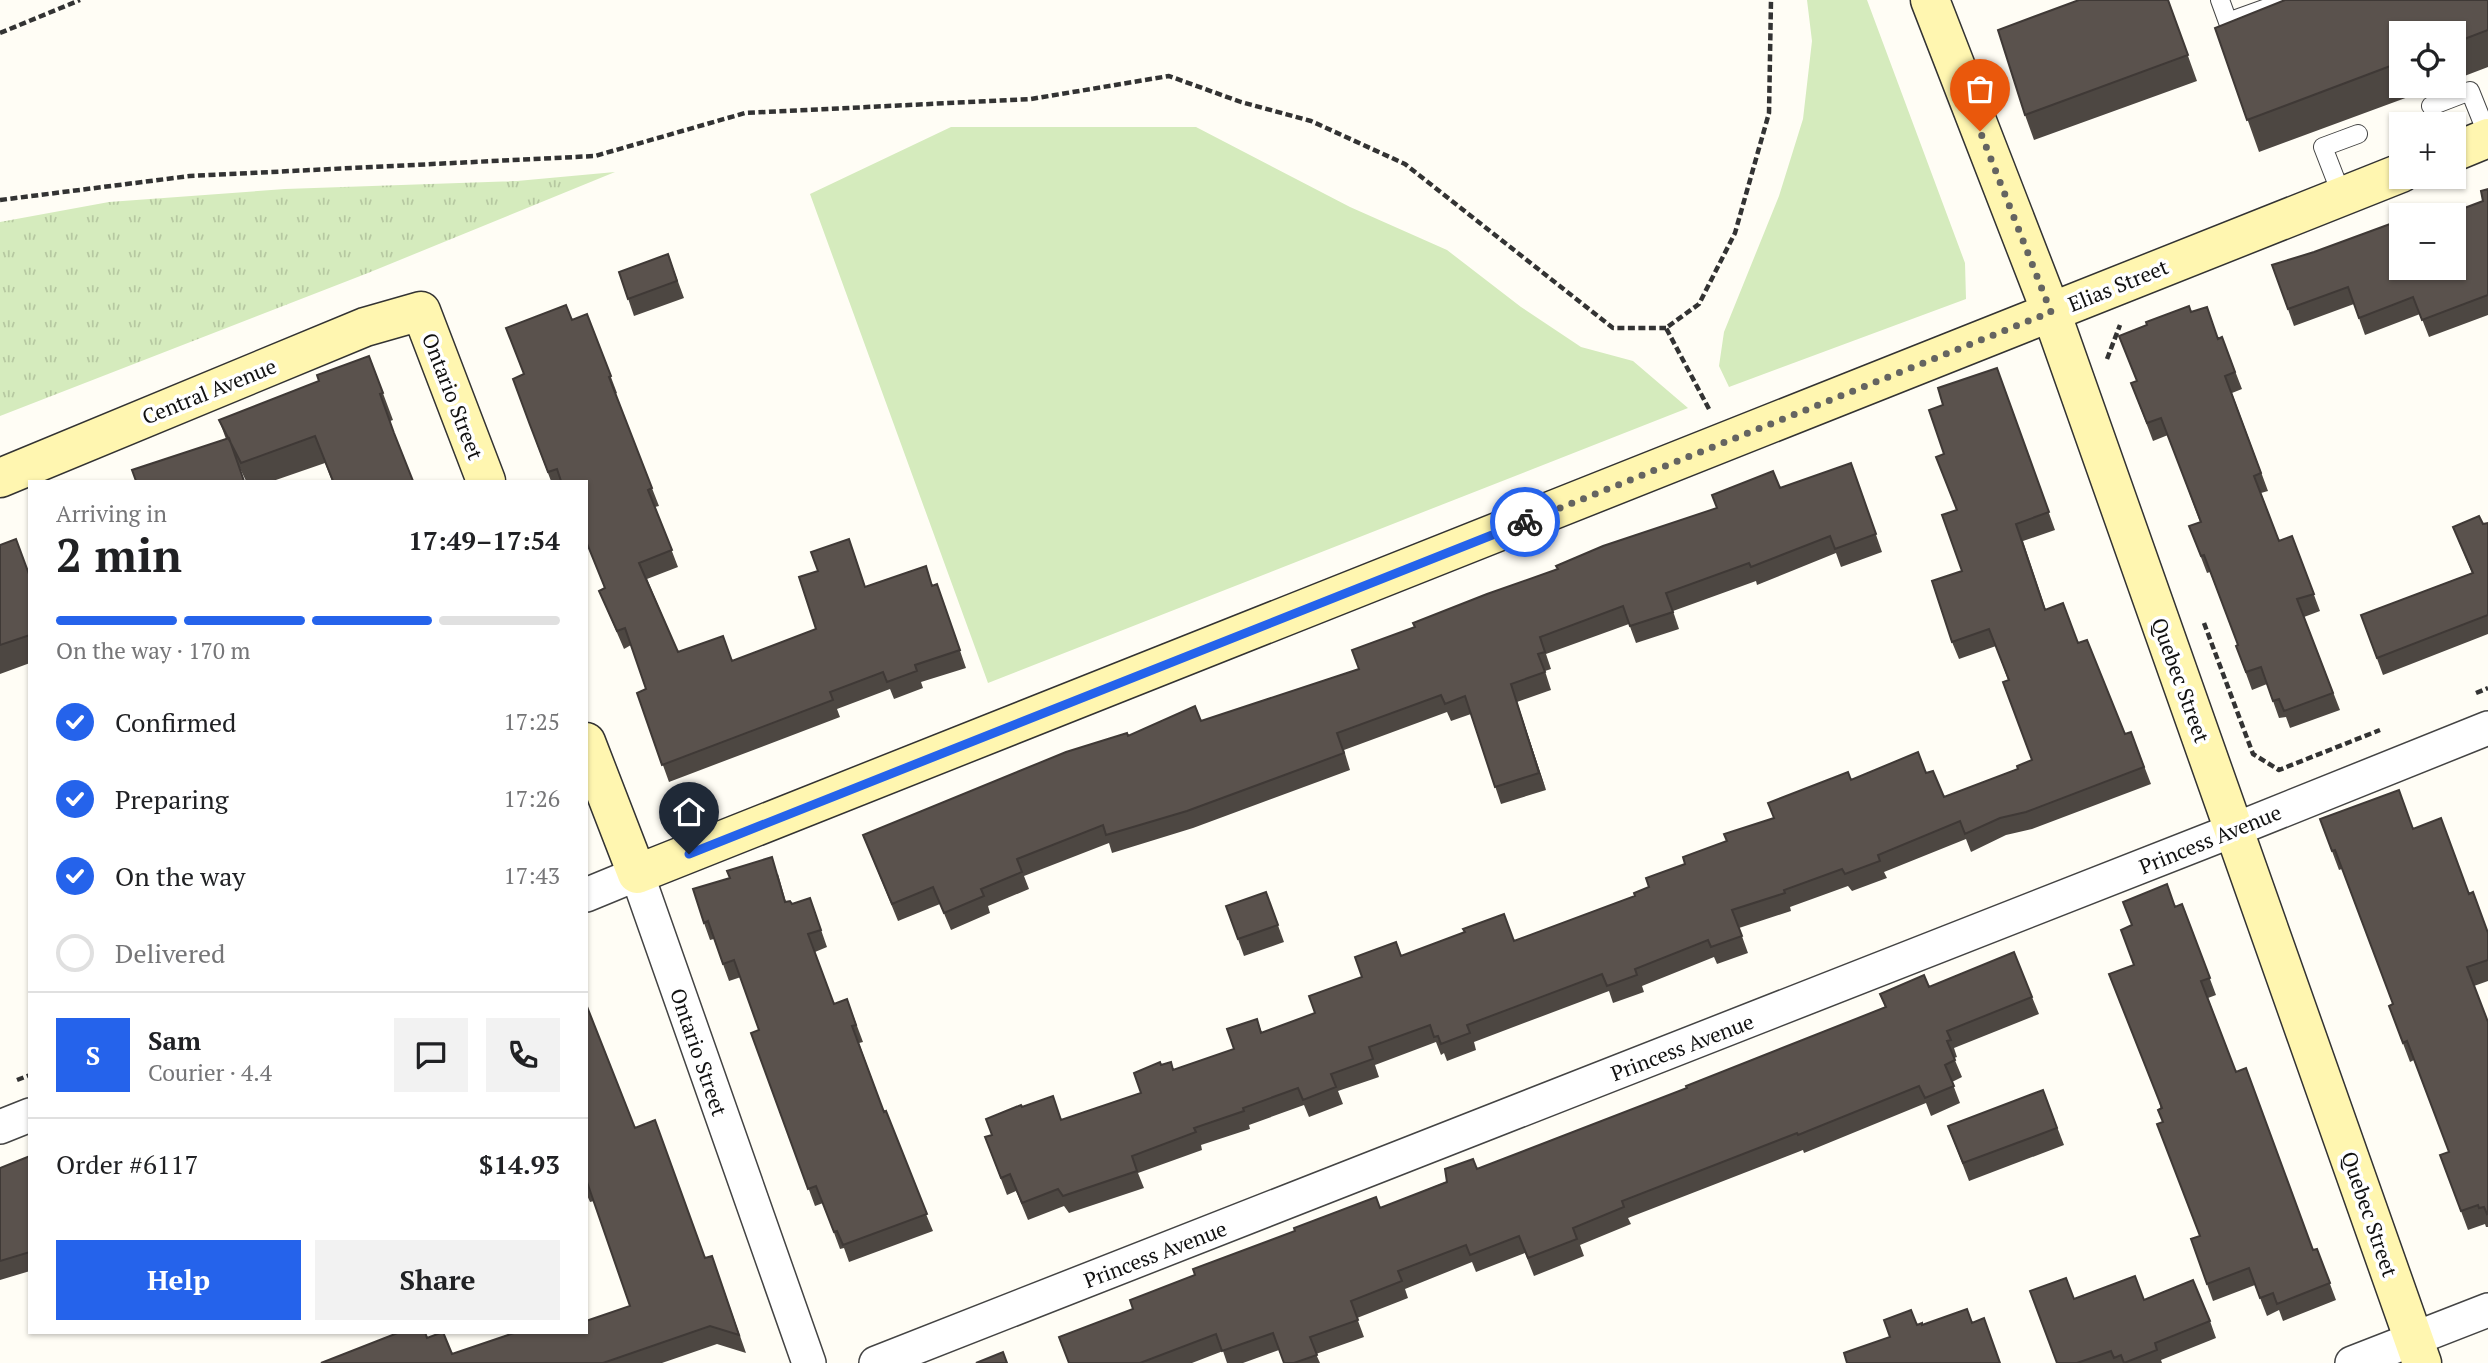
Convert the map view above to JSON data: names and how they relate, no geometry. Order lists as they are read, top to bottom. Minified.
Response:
{"streets":{"street":["Elias Street","Central Avenue","Ontario Street","Quebec Street","Princess Avenue"]},"crossings":[["Elias Street","Ontario Street"],["Elias Street","Quebec Street"],["Central Avenue","Ontario Street"],["Quebec Street","Princess Avenue"]],"page":{"map_buttons":["+","−"],"heading":["2 min","Arriving in","17:49–17:54"],"panel":["Sam","Courier · 4.4","Order #6117","$14.93"],"bar":"On the way · 170 m","list":[["Confirmed","17:25"],["Preparing","17:26"],["On the way","17:43"],"Delivered"],"round":"S","buttons":["Help","Share"]}}
